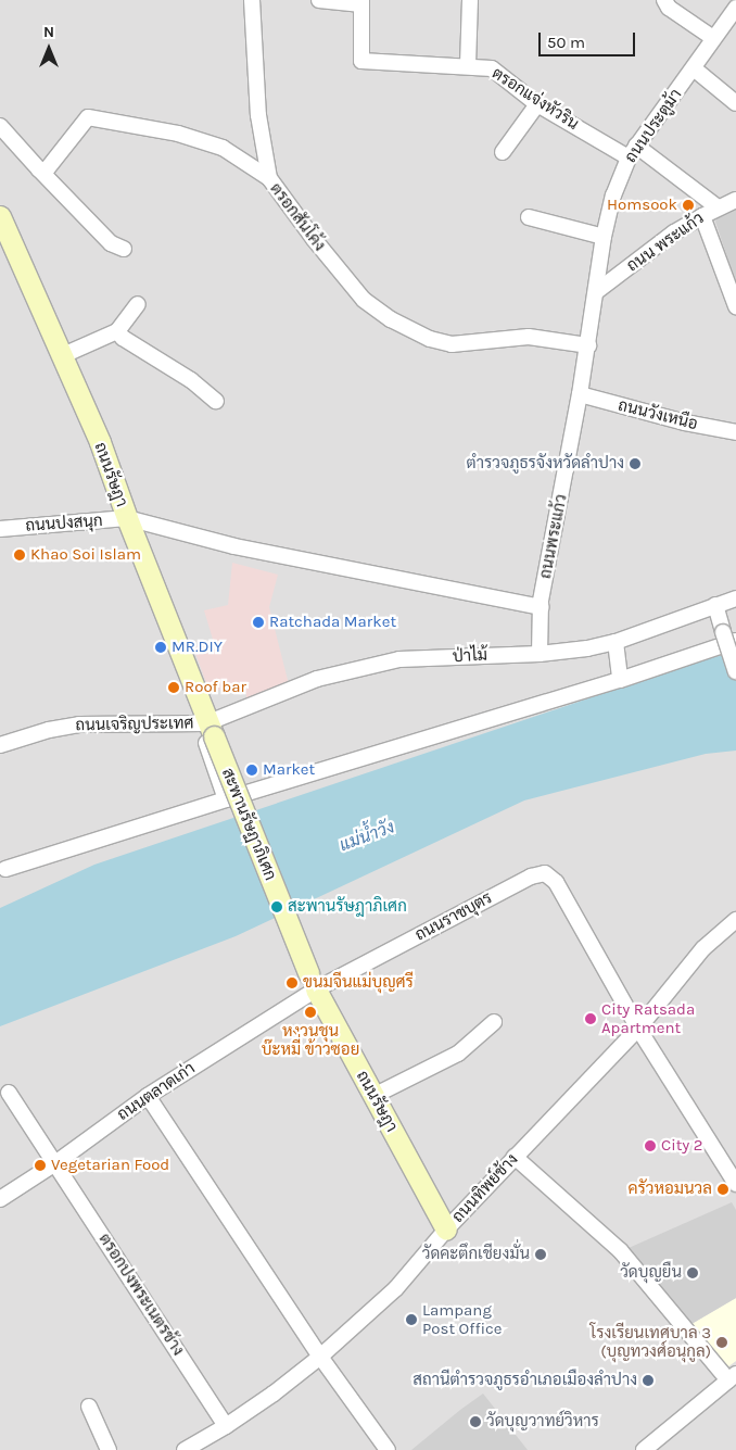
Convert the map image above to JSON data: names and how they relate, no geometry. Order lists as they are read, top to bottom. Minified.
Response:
{"streets":{"street":["ตรอกแจ่งหัวริน","ถนนประตูม้า","ตรอกสันโค้ง","ถนน พระแก้ว","ถนนวังเหนือ","ถนนรัษฎา","ถนนปงสนุก","ถนนพระแก้ว","ป่าไม้","ถนนเจริญประเทศ","สะพานรัษฏาภิเศก","ถนนราชบุตร","ถนนตลาดเก่า","ถนนทิพย์ช้าง","ตรอกปงพระเนตรช้าง"]},"crossings":[["ตรอกแจ่งหัวริน","ถนนประตูม้า"],["ตรอกแจ่งหัวริน","ถนน พระแก้ว"],["ถนนประตูม้า","ถนน พระแก้ว"],["ถนนประตูม้า","ถนนพระแก้ว"],["ตรอกสันโค้ง","ถนนพระแก้ว"],["ถนน พระแก้ว","ถนนพระแก้ว"],["ถนนวังเหนือ","ถนนพระแก้ว"],["ถนนรัษฎา","ถนนปงสนุก"],["ถนนรัษฎา","ป่าไม้"],["ถนนรัษฎา","ถนนเจริญประเทศ"],["ถนนรัษฎา","สะพานรัษฏาภิเศก"],["ถนนรัษฎา","ถนนราชบุตร"],["ถนนรัษฎา","ถนนตลาดเก่า"],["ถนนรัษฎา","ถนนทิพย์ช้าง"],["ถนนปงสนุก","ถนนพระแก้ว"],["ถนนพระแก้ว","ป่าไม้"],["ป่าไม้","ถนนเจริญประเทศ"],["ป่าไม้","สะพานรัษฏาภิเศก"],["ถนนเจริญประเทศ","สะพานรัษฏาภิเศก"],["สะพานรัษฏาภิเศก","ถนนราชบุตร"],["สะพานรัษฏาภิเศก","ถนนตลาดเก่า"],["ถนนราชบุตร","ถนนตลาดเก่า"],["ถนนราชบุตร","ถนนทิพย์ช้าง"],["ถนนตลาดเก่า","ตรอกปงพระเนตรช้าง"],["ถนนทิพย์ช้าง","ตรอกปงพระเนตรช้าง"]],"water":["แม่น้ำวัง"],"places":["Homsook","ตำรวจภูธรจังหวัดลำปาง","Khao Soi Islam","Ratchada Market","MR.DIY","Roof bar","Market","สะพานรัษฎาภิเศก","ขนมจีนแม่บุญศรี","หงวนชุน บ๊ะหมี่ ข้าวซอย","City Ratsada Apartment","City 2","Vegetarian Food","ครัวหอมนวล","วัดคะตึกเชียงมั่น","วัดบุญยืน","Lampang Post Office","โรงเรียนเทศบาล 3 (บุญทวงศ์อนุกูล)","สถานีตำรวจภูธรอำเภอเมืองลำปาง","วัดบุญวาทย์วิหาร"],"scale_bar":"50 m","north":"top"}
